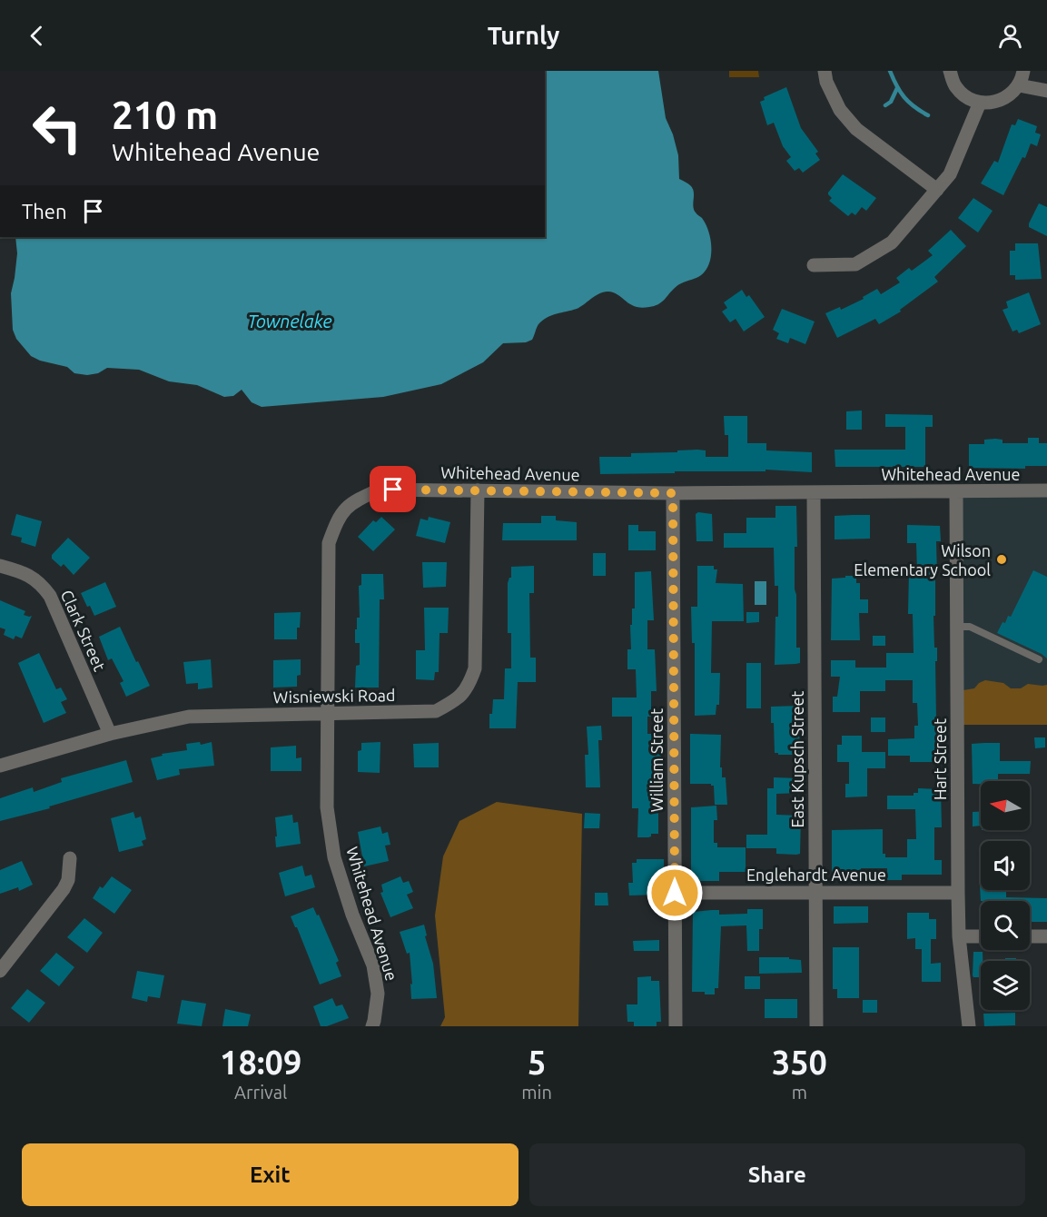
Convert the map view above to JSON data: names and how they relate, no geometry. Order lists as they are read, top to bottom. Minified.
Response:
{"streets":{"street":["Whitehead Avenue","Clark Street","Wisniewski Road","East Kupsch Street","Hart Street","William Street","Englehardt Avenue"]},"crossings":[["Whitehead Avenue","Wisniewski Road"],["Whitehead Avenue","East Kupsch Street"],["Whitehead Avenue","Hart Street"],["Whitehead Avenue","William Street"],["Clark Street","Wisniewski Road"],["East Kupsch Street","Englehardt Avenue"],["Hart Street","Englehardt Avenue"],["William Street","Englehardt Avenue"]],"water":["Townelake"],"places":["Wilson Elementary School"],"north":"left","page":{"header":"Turnly","turn":["210 m","Whitehead Avenue"],"then":"Then","eta":["18:09","Arrival","5","min","350","m"],"buttons":["Exit","Share"]}}
